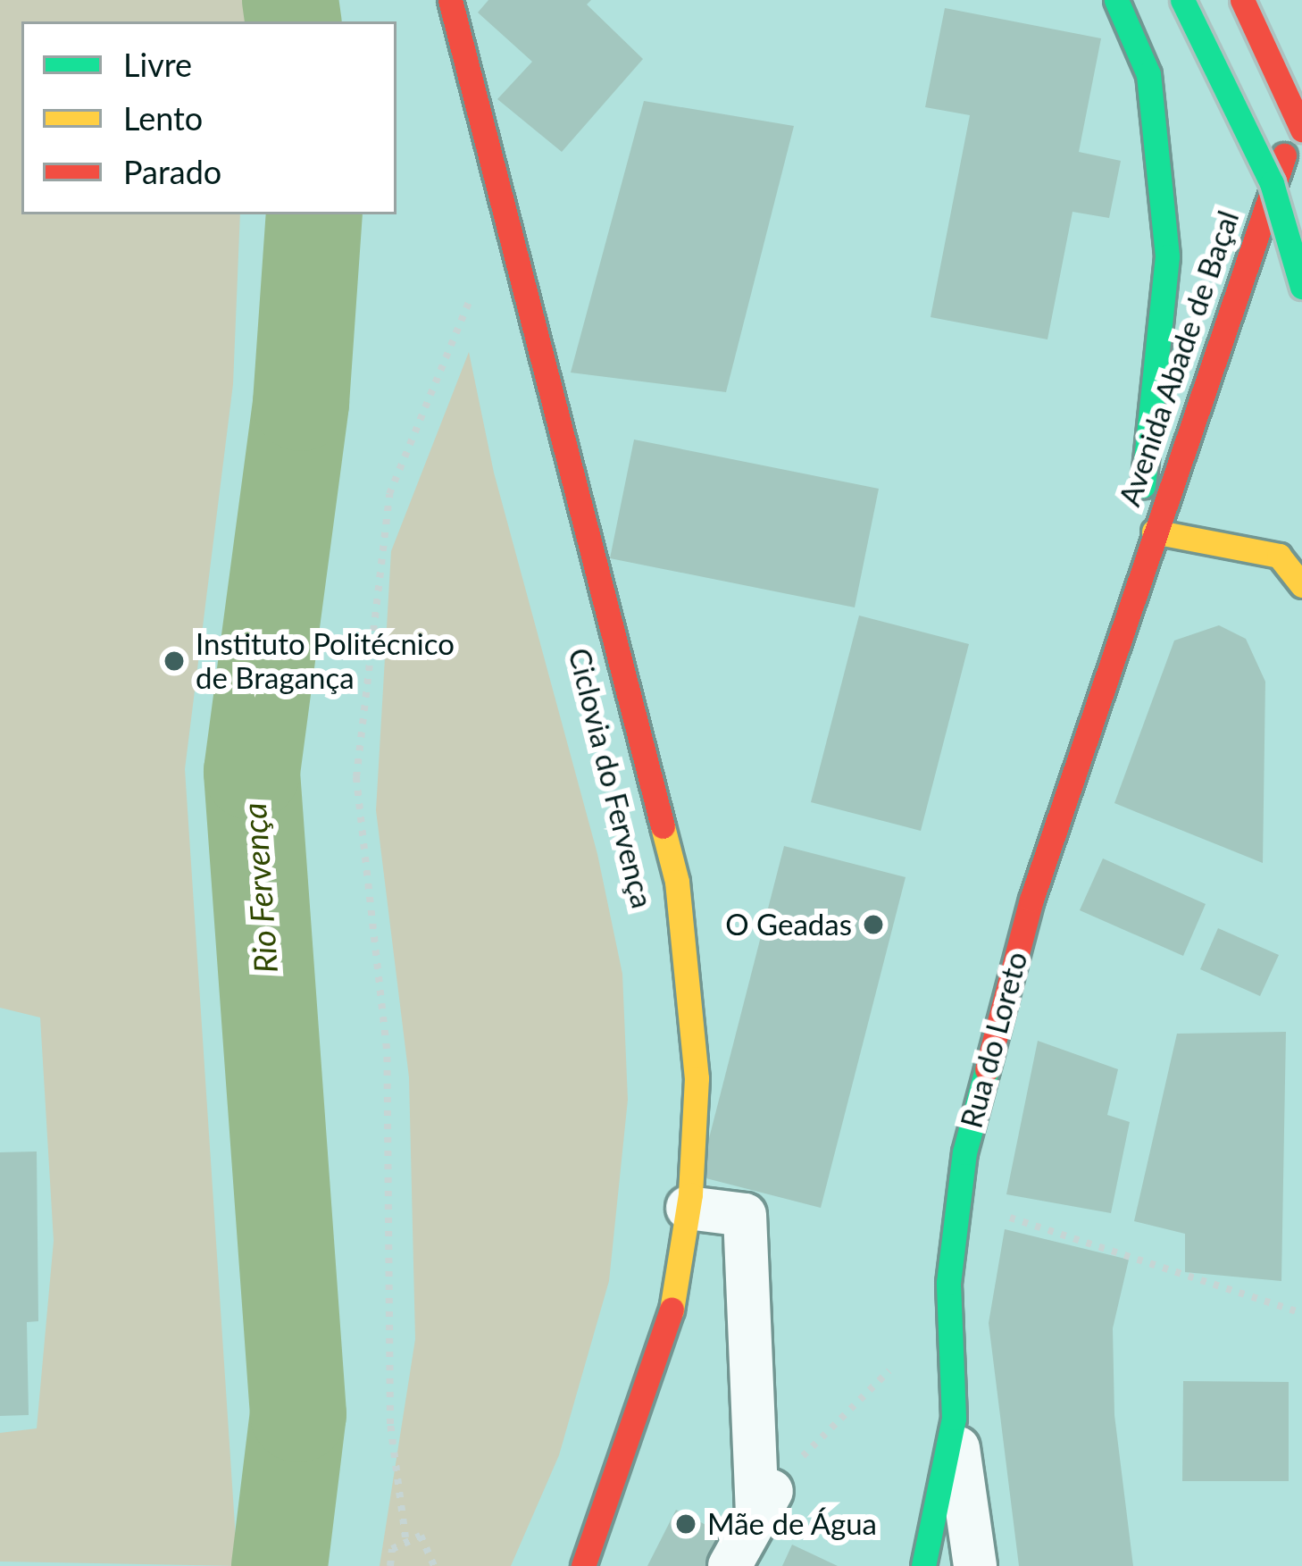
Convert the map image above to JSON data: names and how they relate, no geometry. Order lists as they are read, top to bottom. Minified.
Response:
{"streets":{"main road":["Avenida Abade de Baçal","Rua do Loreto"]},"crossings":[["Avenida Abade de Baçal","Rua do Loreto"]],"water":["Rio Fervença"],"places":["Instituto Politécnico de Bragança","O Geadas","Mãe de Água"],"legend":["Livre","Lento","Parado"]}
